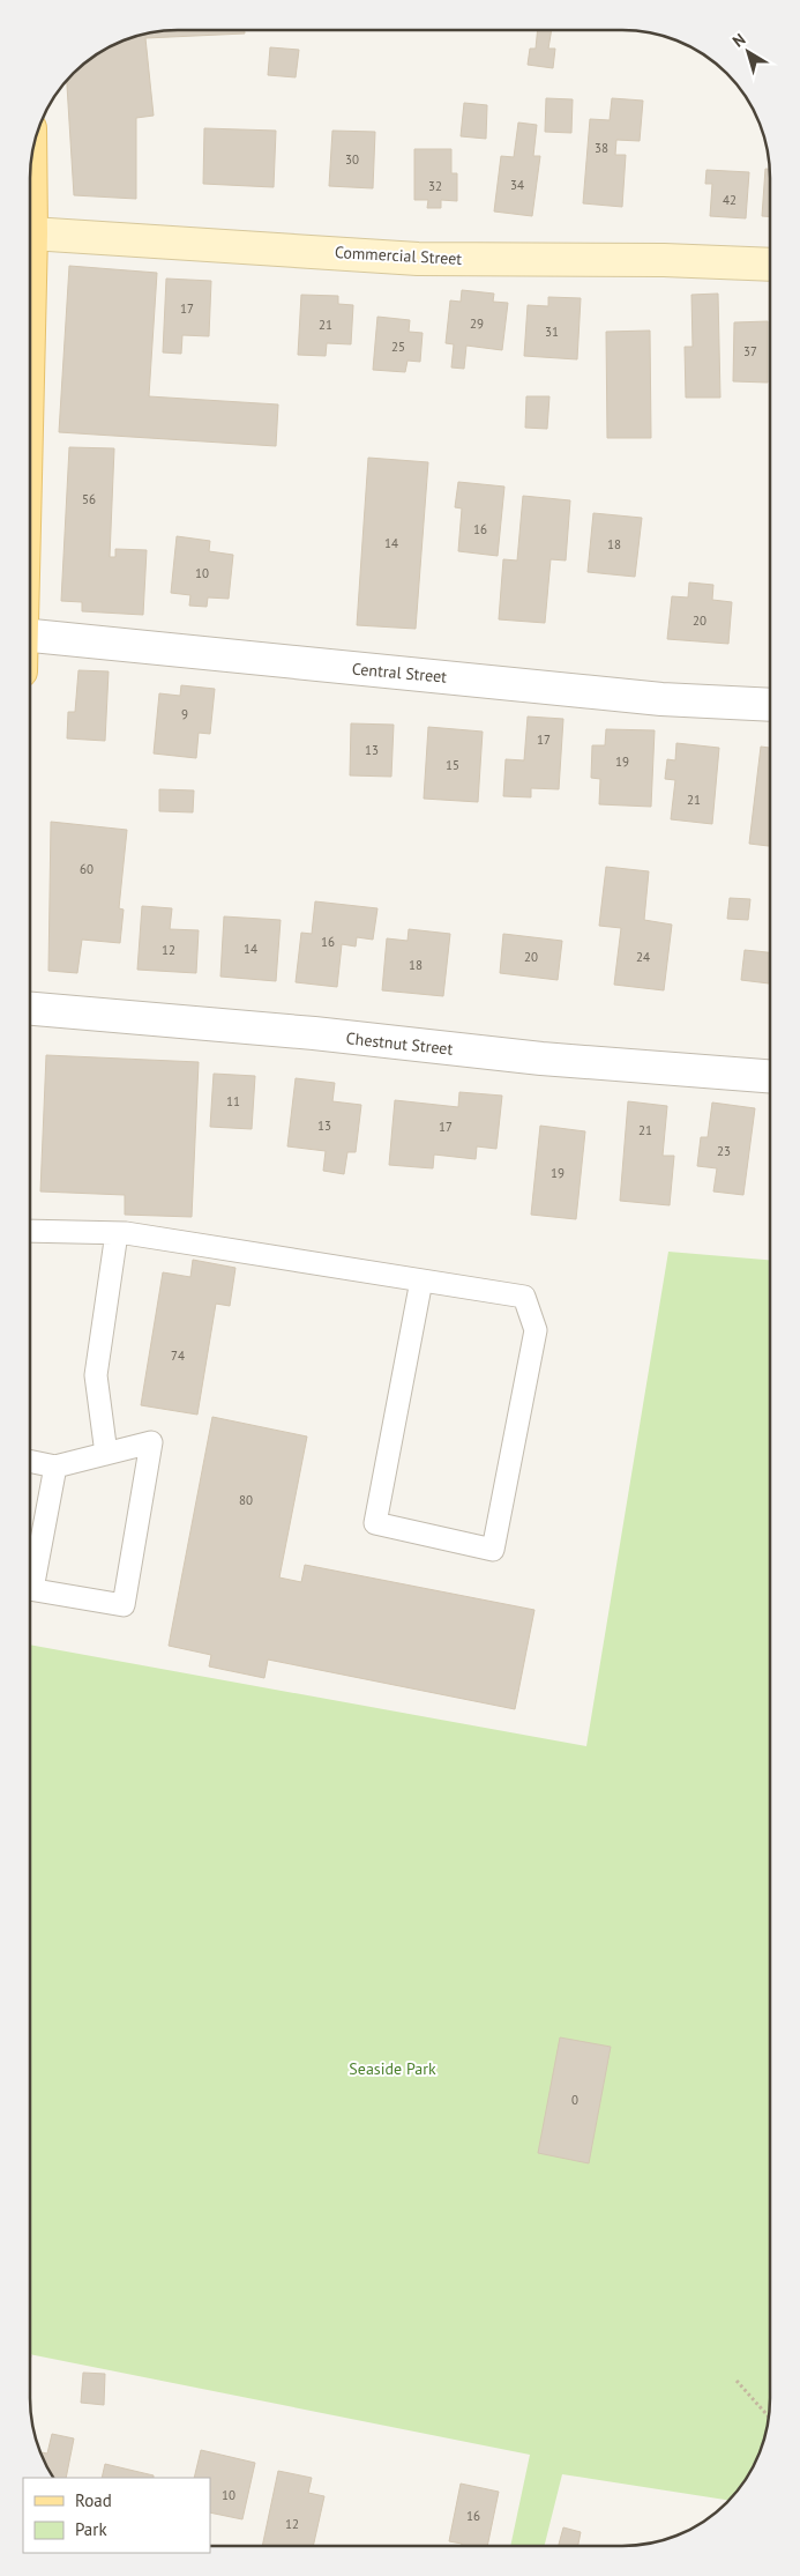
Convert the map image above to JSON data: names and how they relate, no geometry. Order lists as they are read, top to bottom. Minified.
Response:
{"streets":{"street":["Commercial Street","Central Street","Chestnut Street"]},"parks":["Seaside Park"],"house_numbers":["38","30","34","32","42","17","29","21","31","25","37","56","16","14","18","10","20","9","17","13","19","15","21","60","16","14","12","20","24","18","11","13","17","21","23","19","74","80","0","10","16","12"],"legend":["Road","Park"],"north":"top left"}
